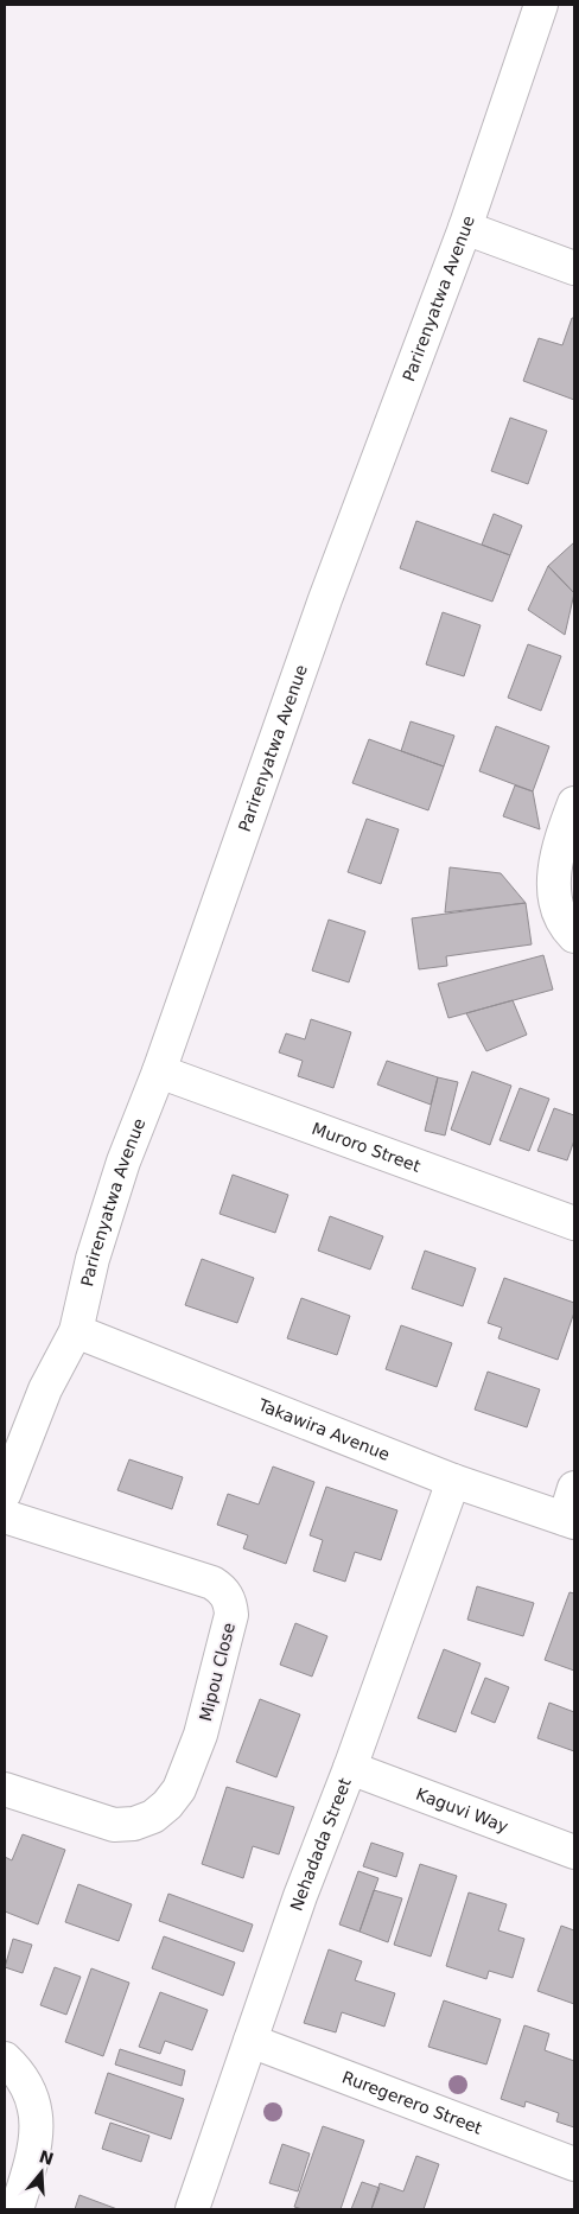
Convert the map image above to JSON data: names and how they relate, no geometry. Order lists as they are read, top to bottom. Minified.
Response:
{"streets":{"street":["Parirenyatwa Avenue","Muroro Street","Takawira Avenue","Mipou Close","Kaguvi Way","Nehadada Street","Ruregerero Street"]},"crossings":[["Parirenyatwa Avenue","Muroro Street"],["Parirenyatwa Avenue","Takawira Avenue"],["Takawira Avenue","Nehadada Street"],["Kaguvi Way","Nehadada Street"],["Nehadada Street","Ruregerero Street"]],"north":"top"}
